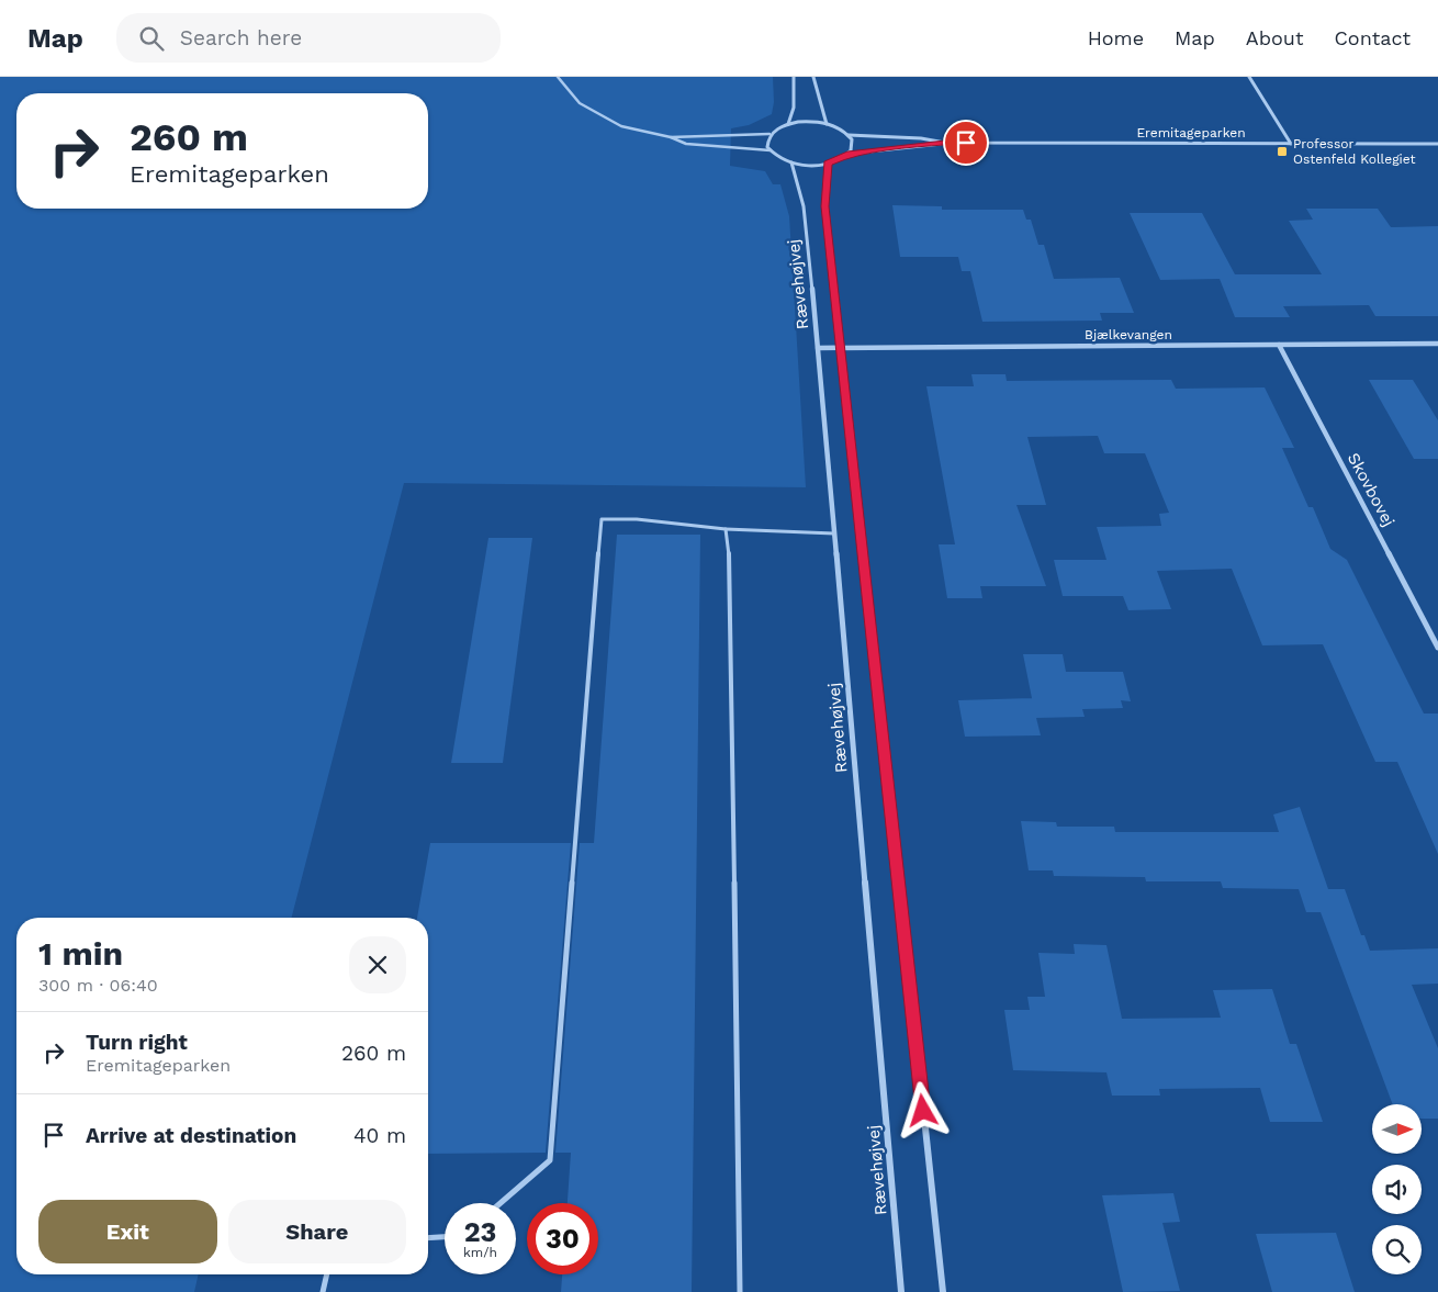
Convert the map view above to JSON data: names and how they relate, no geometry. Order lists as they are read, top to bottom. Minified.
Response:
{"streets":{"street":["Eremitageparken","Rævehøjvej","Bjælkevangen","Skovbovej"]},"crossings":[["Rævehøjvej","Bjælkevangen"],["Bjælkevangen","Skovbovej"]],"places":{"transit":["Professor Ostenfeld Kollegiet"]},"north":"right","page":{"header":"Map","search":"Search here","nav":["Home","Map","About","Contact"],"turn":["260 m","Eremitageparken"],"heading":["1 min","300 m · 06:40"],"list":[{"name":"Turn right","note":"Eremitageparken","value":"260 m"},{"name":"Arrive at destination","value":"40 m"}],"buttons":["Exit","Share"],"speed":"23 km/h","limit":"30"}}
